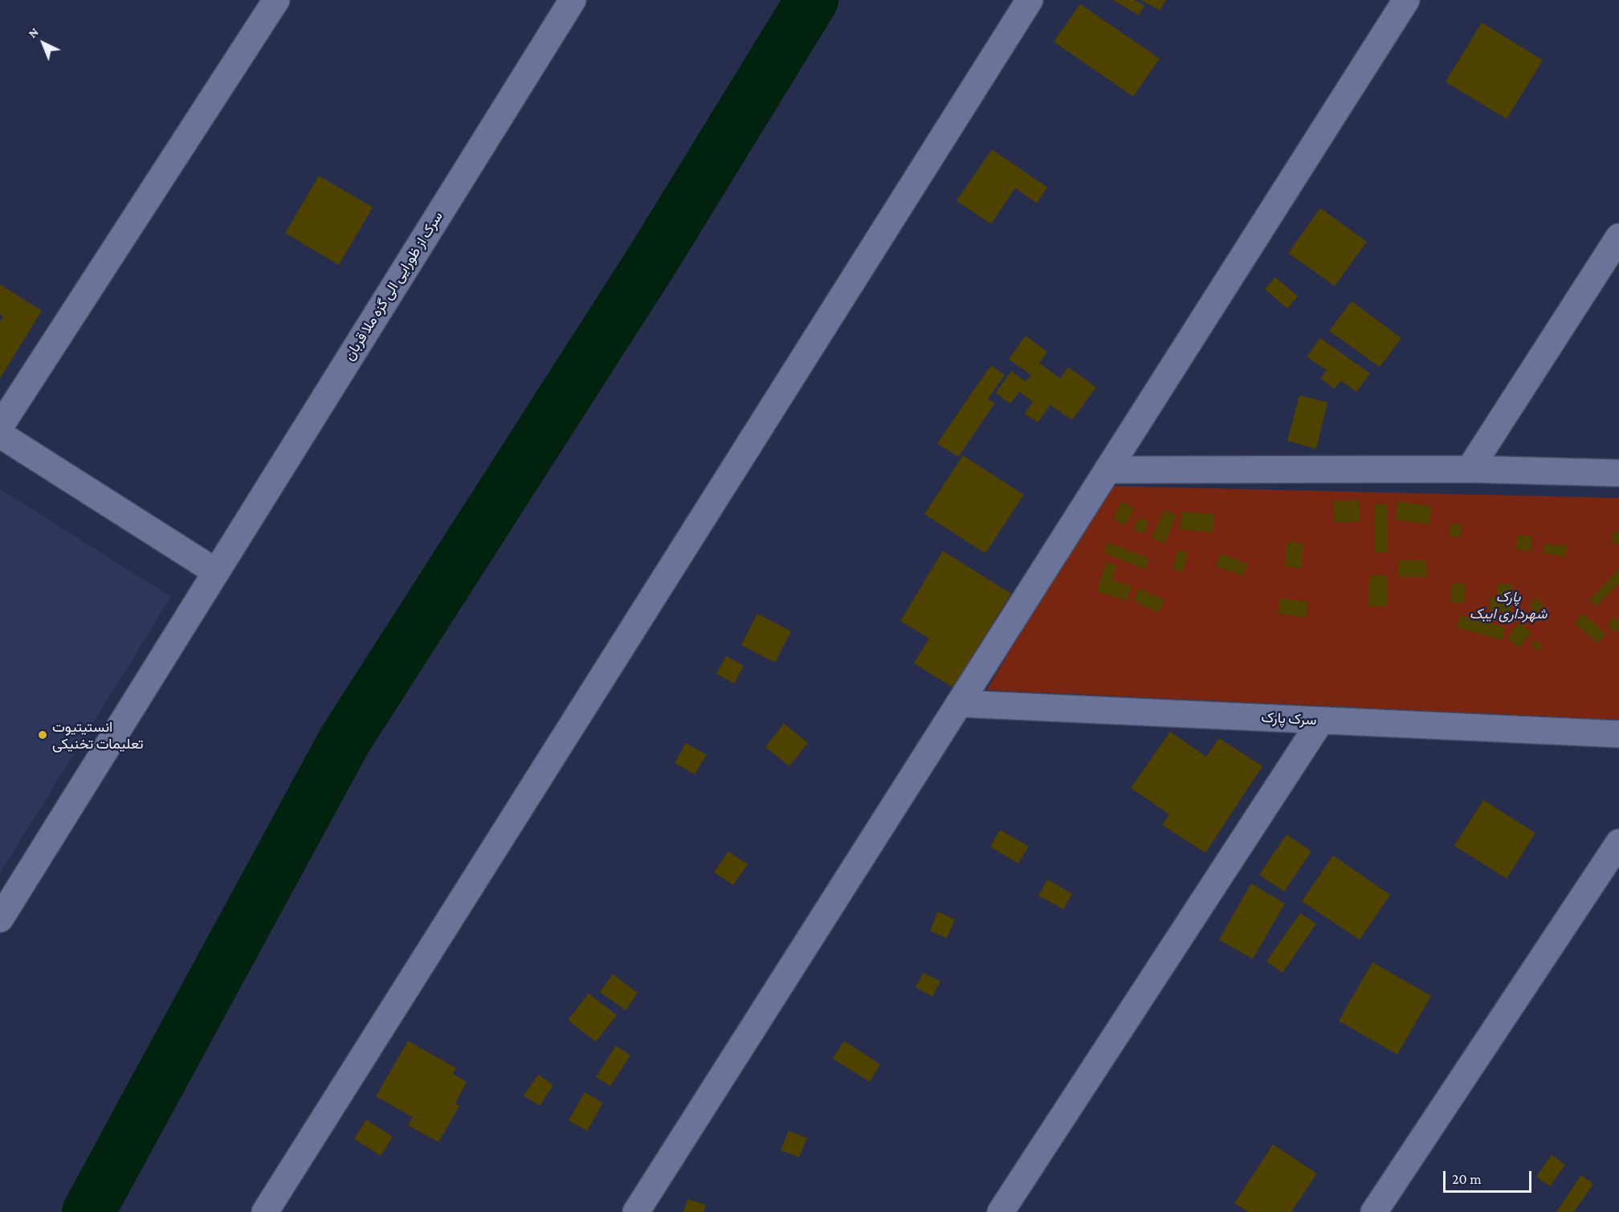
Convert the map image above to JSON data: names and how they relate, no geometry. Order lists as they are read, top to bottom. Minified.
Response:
{"streets":{"street":["سرک از ظورایی الی گزه ملا قربان","سرک پارک"]},"parks":["پارک شهرداری ایبک"],"places":["انستیتیوت تعلیمات تخنیکی"],"scale_bar":"20 m","north":"top left"}
